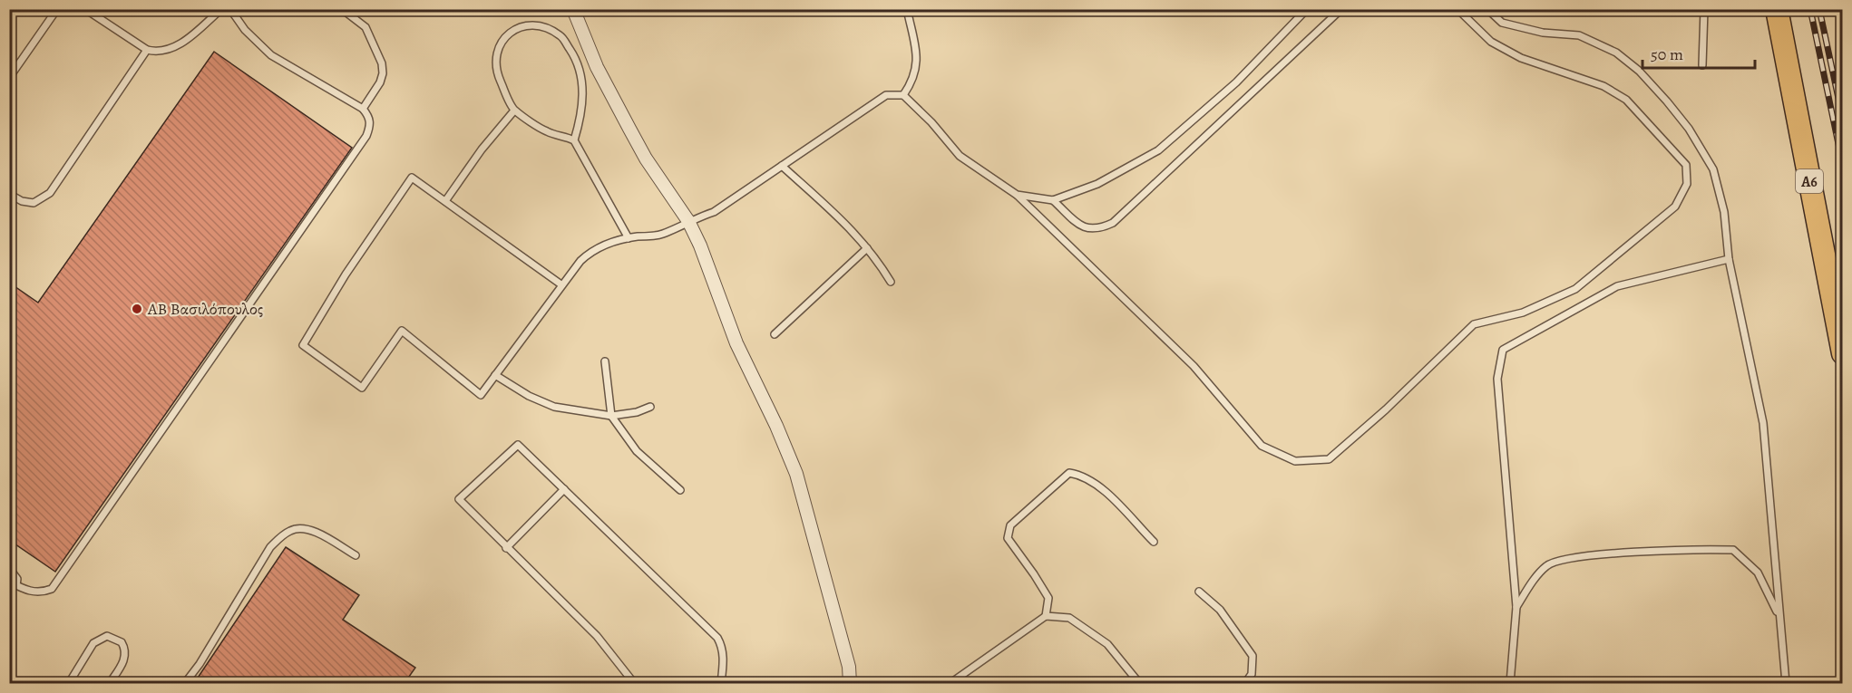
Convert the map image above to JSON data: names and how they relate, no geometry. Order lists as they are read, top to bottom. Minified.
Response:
{"streets":{"highway":["Α6"]},"places":["ΑΒ Βασιλόπουλος"],"scale_bar":"50 m"}
